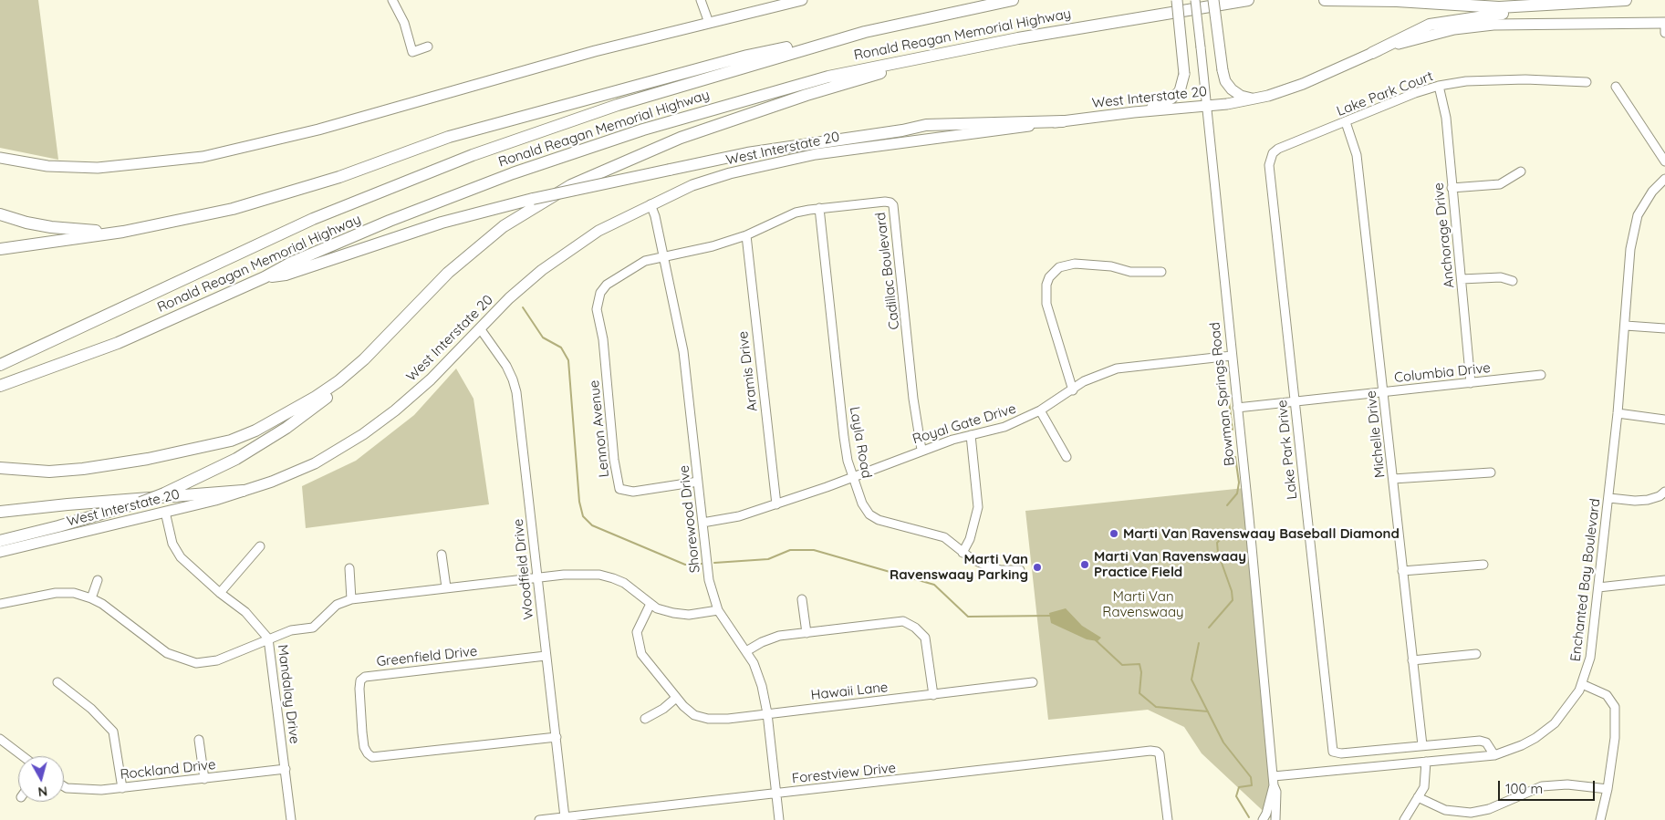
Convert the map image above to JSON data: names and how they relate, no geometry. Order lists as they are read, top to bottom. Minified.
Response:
{"streets":{"highway":["Ronald Reagan Memorial Highway"],"main road":["West Interstate 20"],"street":["Lake Park Court","Anchorage Drive","Cadillac Boulevard","Aramis Drive","Columbia Drive","Bowman Springs Road","Royal Gate Drive","Lennon Avenue","Michelle Drive","Layla Road","Lake Park Drive","Shorewood Drive","Woodfield Drive","Enchanted Bay Boulevard","Greenfield Drive","Hawaii Lane","Mandalay Drive","Rockland Drive","Forestview Drive"]},"crossings":[["Lake Park Court","Anchorage Drive"],["Lake Park Court","Michelle Drive"],["Lake Park Court","Lake Park Drive"],["West Interstate 20","Bowman Springs Road"],["West Interstate 20","Shorewood Drive"],["West Interstate 20","Woodfield Drive"],["West Interstate 20","Mandalay Drive"],["Anchorage Drive","Columbia Drive"],["Cadillac Boulevard","Aramis Drive"],["Cadillac Boulevard","Royal Gate Drive"],["Cadillac Boulevard","Lennon Avenue"],["Cadillac Boulevard","Layla Road"],["Cadillac Boulevard","Shorewood Drive"],["Aramis Drive","Royal Gate Drive"],["Columbia Drive","Bowman Springs Road"],["Columbia Drive","Michelle Drive"],["Columbia Drive","Lake Park Drive"],["Bowman Springs Road","Royal Gate Drive"],["Bowman Springs Road","Enchanted Bay Boulevard"],["Royal Gate Drive","Layla Road"],["Royal Gate Drive","Shorewood Drive"],["Lennon Avenue","Shorewood Drive"],["Michelle Drive","Lake Park Drive"],["Shorewood Drive","Hawaii Lane"],["Shorewood Drive","Forestview Drive"],["Woodfield Drive","Greenfield Drive"],["Woodfield Drive","Forestview Drive"],["Mandalay Drive","Rockland Drive"]],"parks":["Marti Van Ravenswaay"],"places":["Marti Van Ravenswaay Baseball Diamond","Marti Van Ravenswaay Practice Field","Marti Van Ravenswaay Parking"],"scale_bar":"100 m","north":"bottom"}
